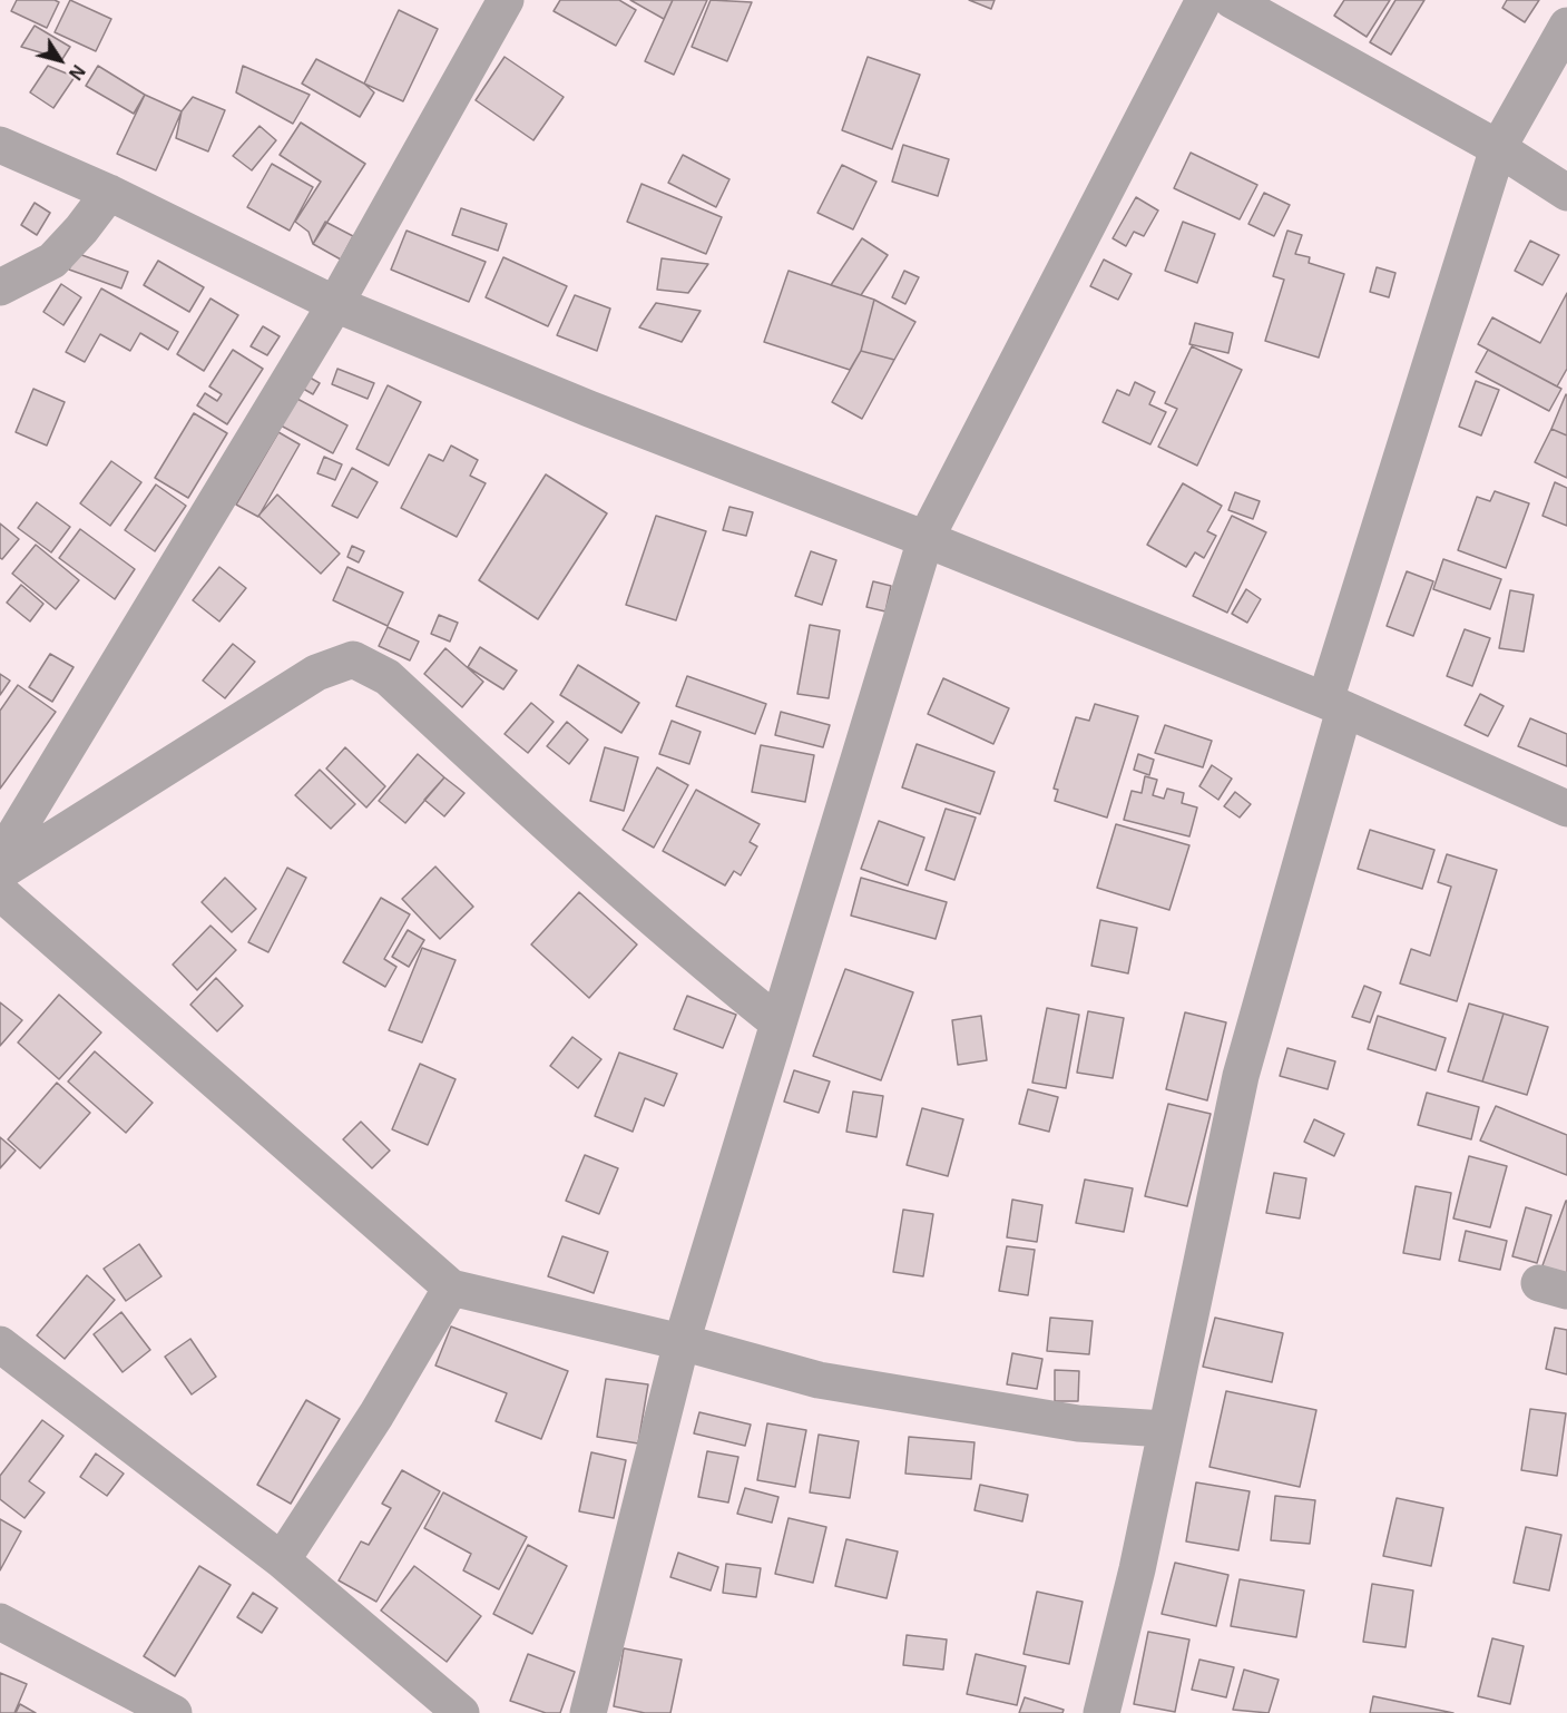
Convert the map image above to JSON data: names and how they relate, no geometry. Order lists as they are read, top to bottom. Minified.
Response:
{"north":"bottom right"}
